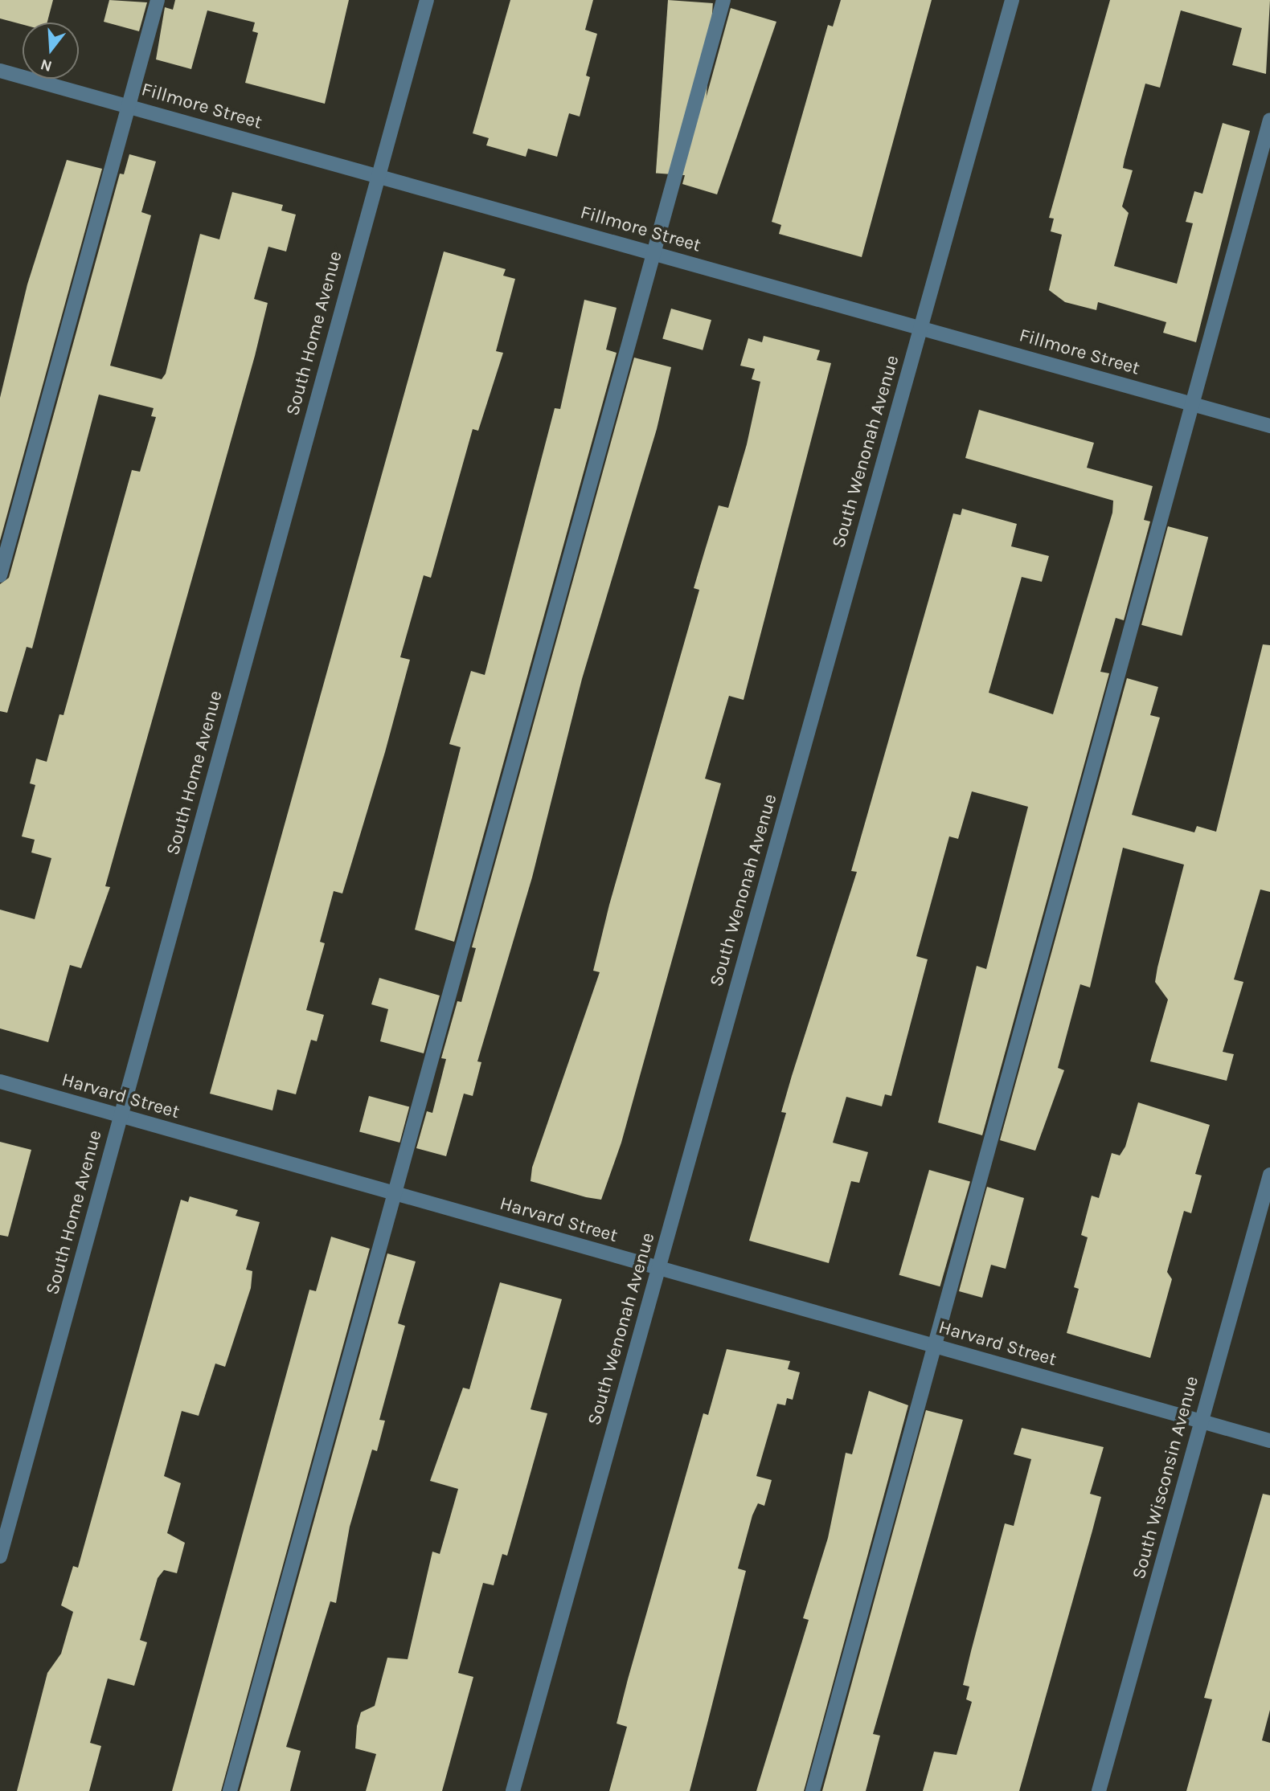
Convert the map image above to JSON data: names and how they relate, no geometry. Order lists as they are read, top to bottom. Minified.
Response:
{"streets":{"street":["Fillmore Street","South Home Avenue","South Wenonah Avenue","Harvard Street","South Wisconsin Avenue"]},"crossings":[["Fillmore Street","South Home Avenue"],["Fillmore Street","South Wenonah Avenue"],["South Home Avenue","Harvard Street"],["South Wenonah Avenue","Harvard Street"],["Harvard Street","South Wisconsin Avenue"]],"north":"bottom"}
